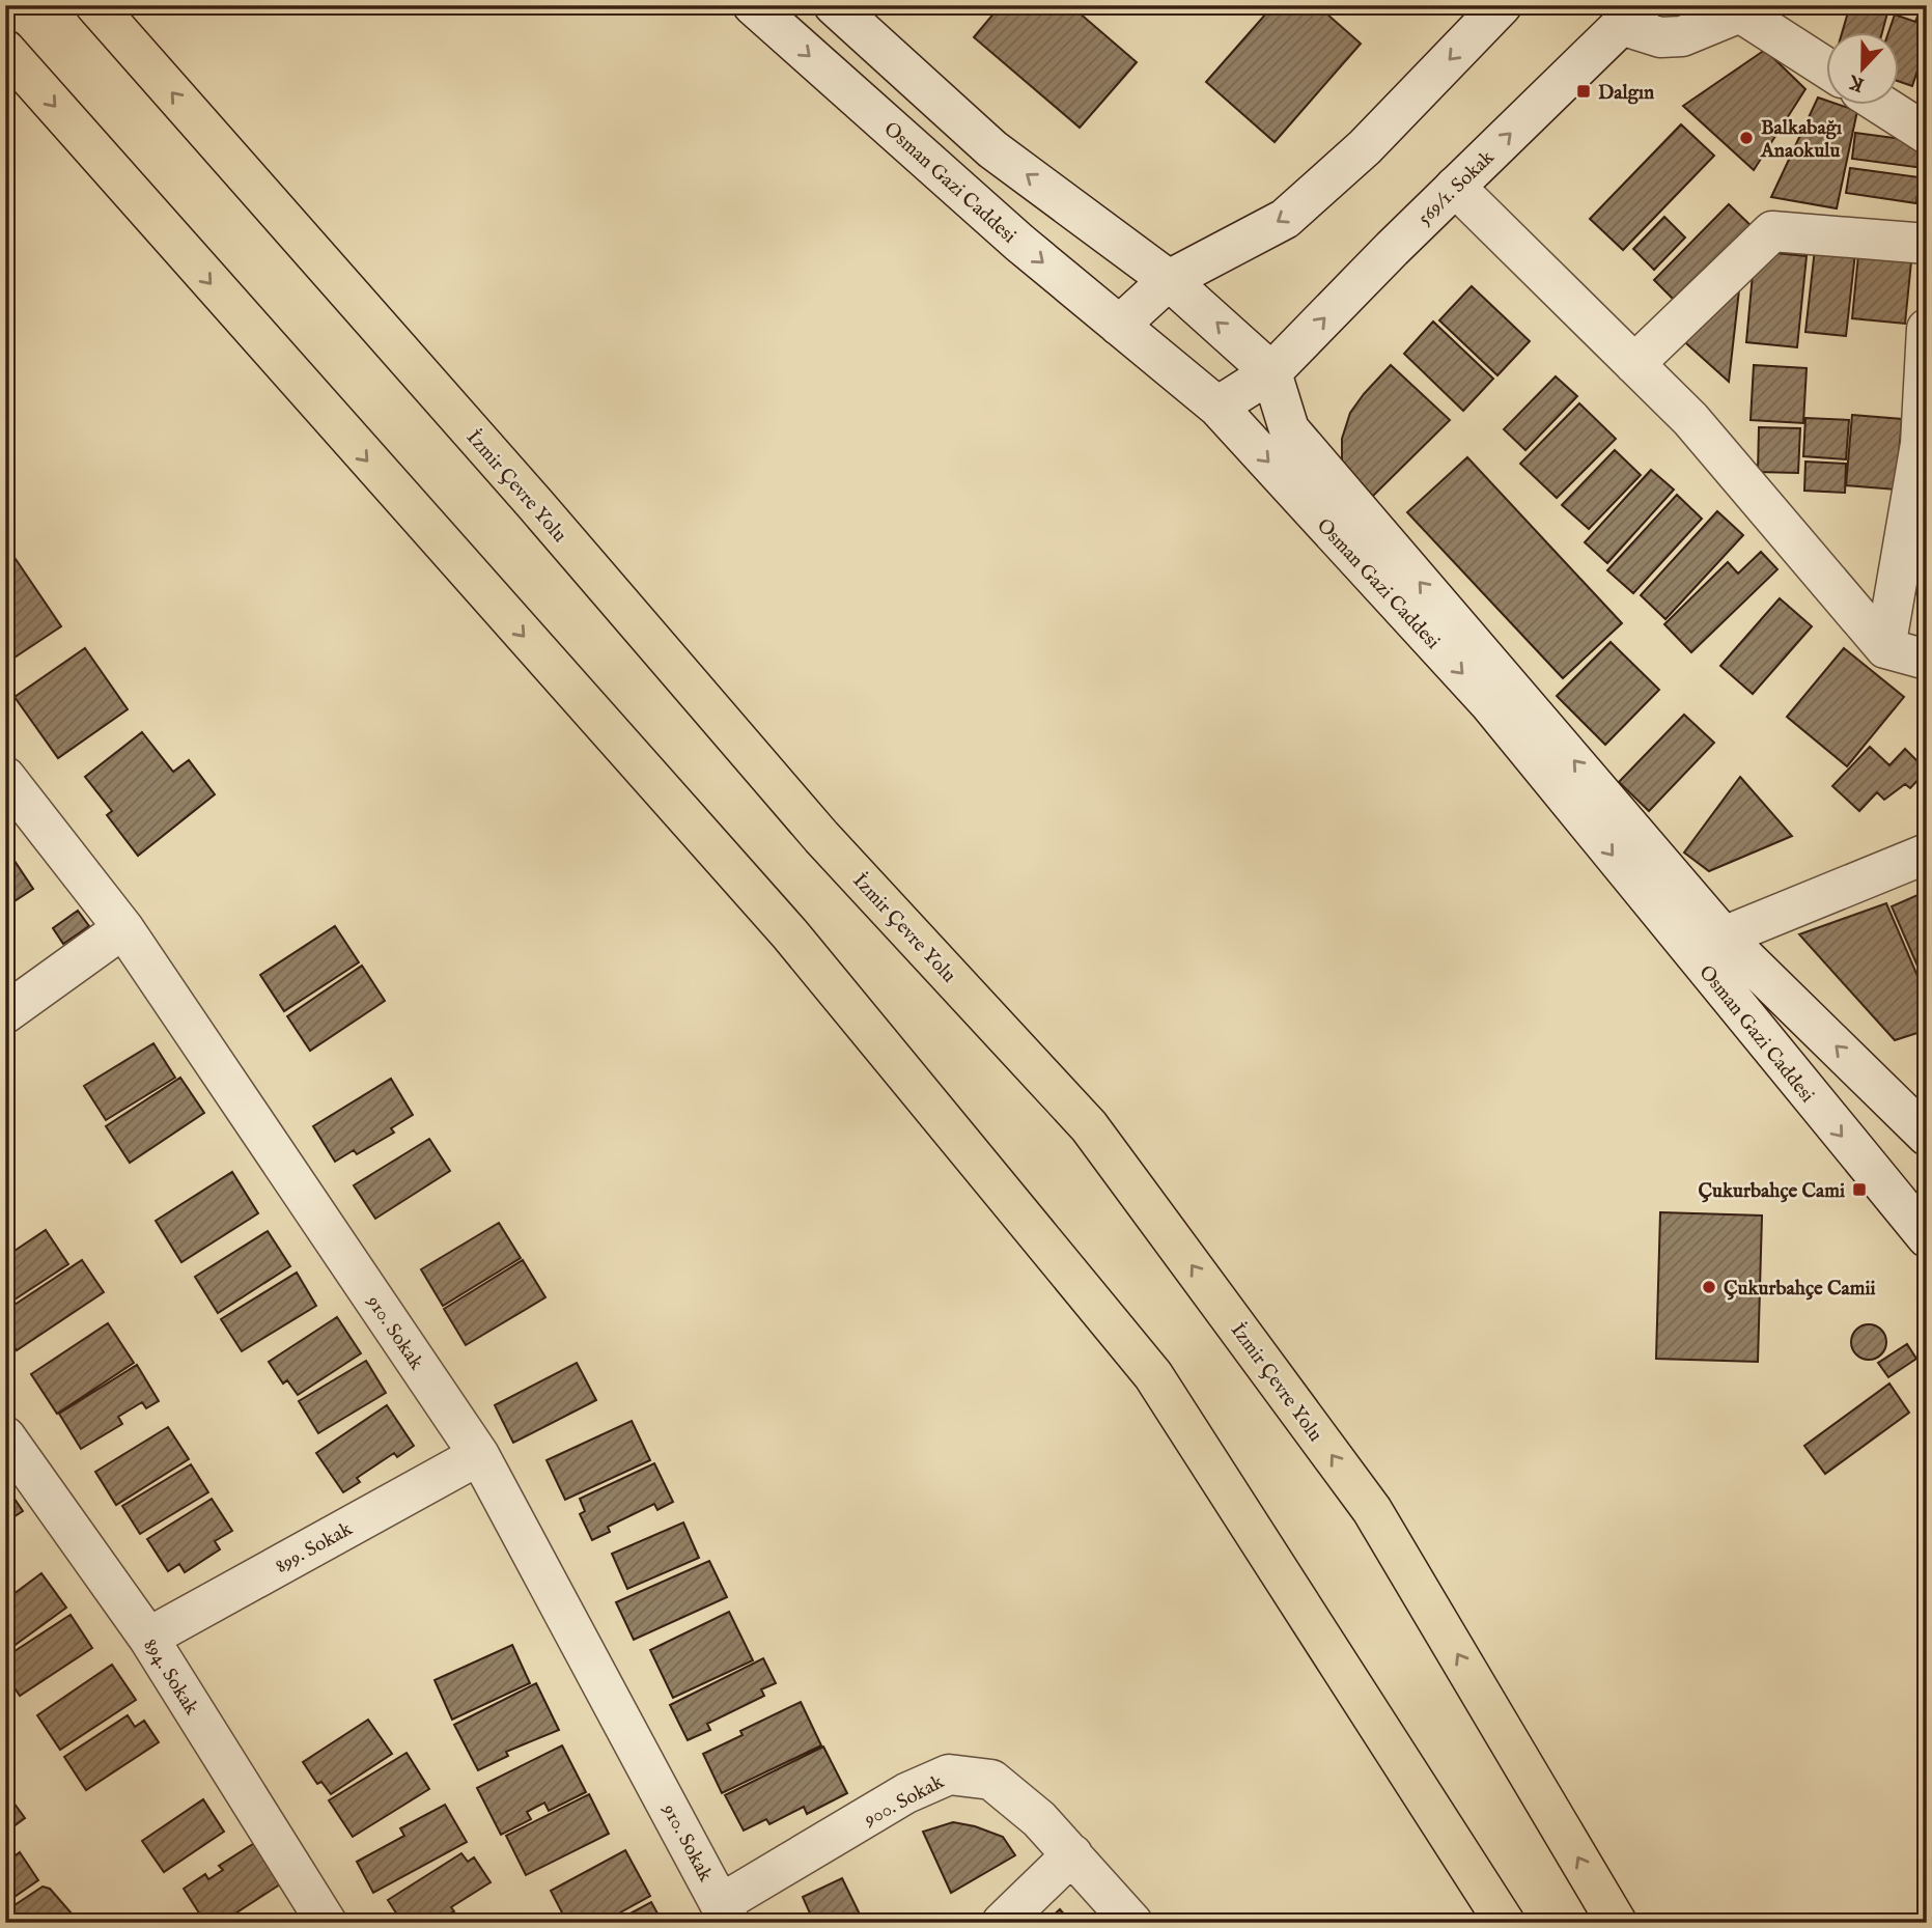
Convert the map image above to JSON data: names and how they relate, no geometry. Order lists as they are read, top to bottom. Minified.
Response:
{"streets":{"highway":["İzmir Çevre Yolu"],"street":["Osman Gazi Caddesi","569/1. Sokak","910. Sokak","899. Sokak","894. Sokak","900. Sokak"]},"crossings":[["Osman Gazi Caddesi","569/1. Sokak"],["910. Sokak","899. Sokak"],["910. Sokak","900. Sokak"],["899. Sokak","894. Sokak"]],"places":{"transit":["Dalgın","Çukurbahçe Cami"],"other":["Balkabağı Anaokulu","Çukurbahçe Camii"]},"north":"bottom"}
